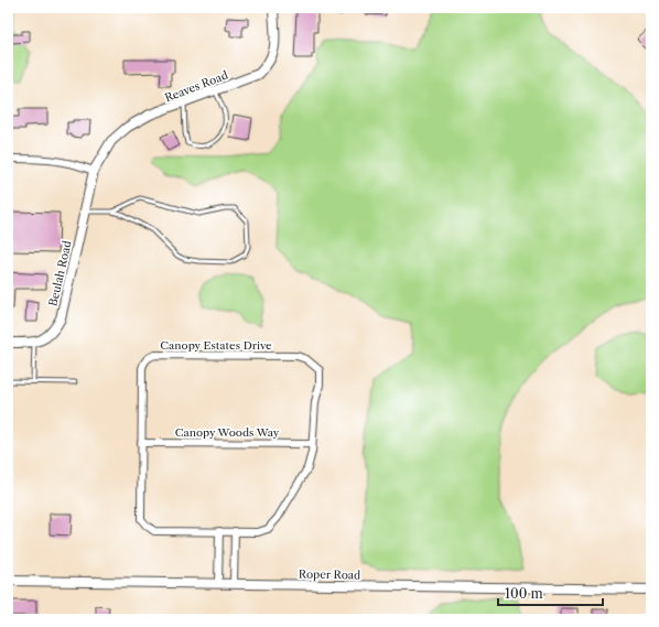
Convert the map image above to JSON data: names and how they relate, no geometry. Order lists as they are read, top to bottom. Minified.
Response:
{"streets":{"street":["Reaves Road","Beulah Road","Canopy Estates Drive","Canopy Woods Way","Roper Road"]},"crossings":[["Reaves Road","Beulah Road"],["Canopy Estates Drive","Canopy Woods Way"]],"scale_bar":"100 m"}
